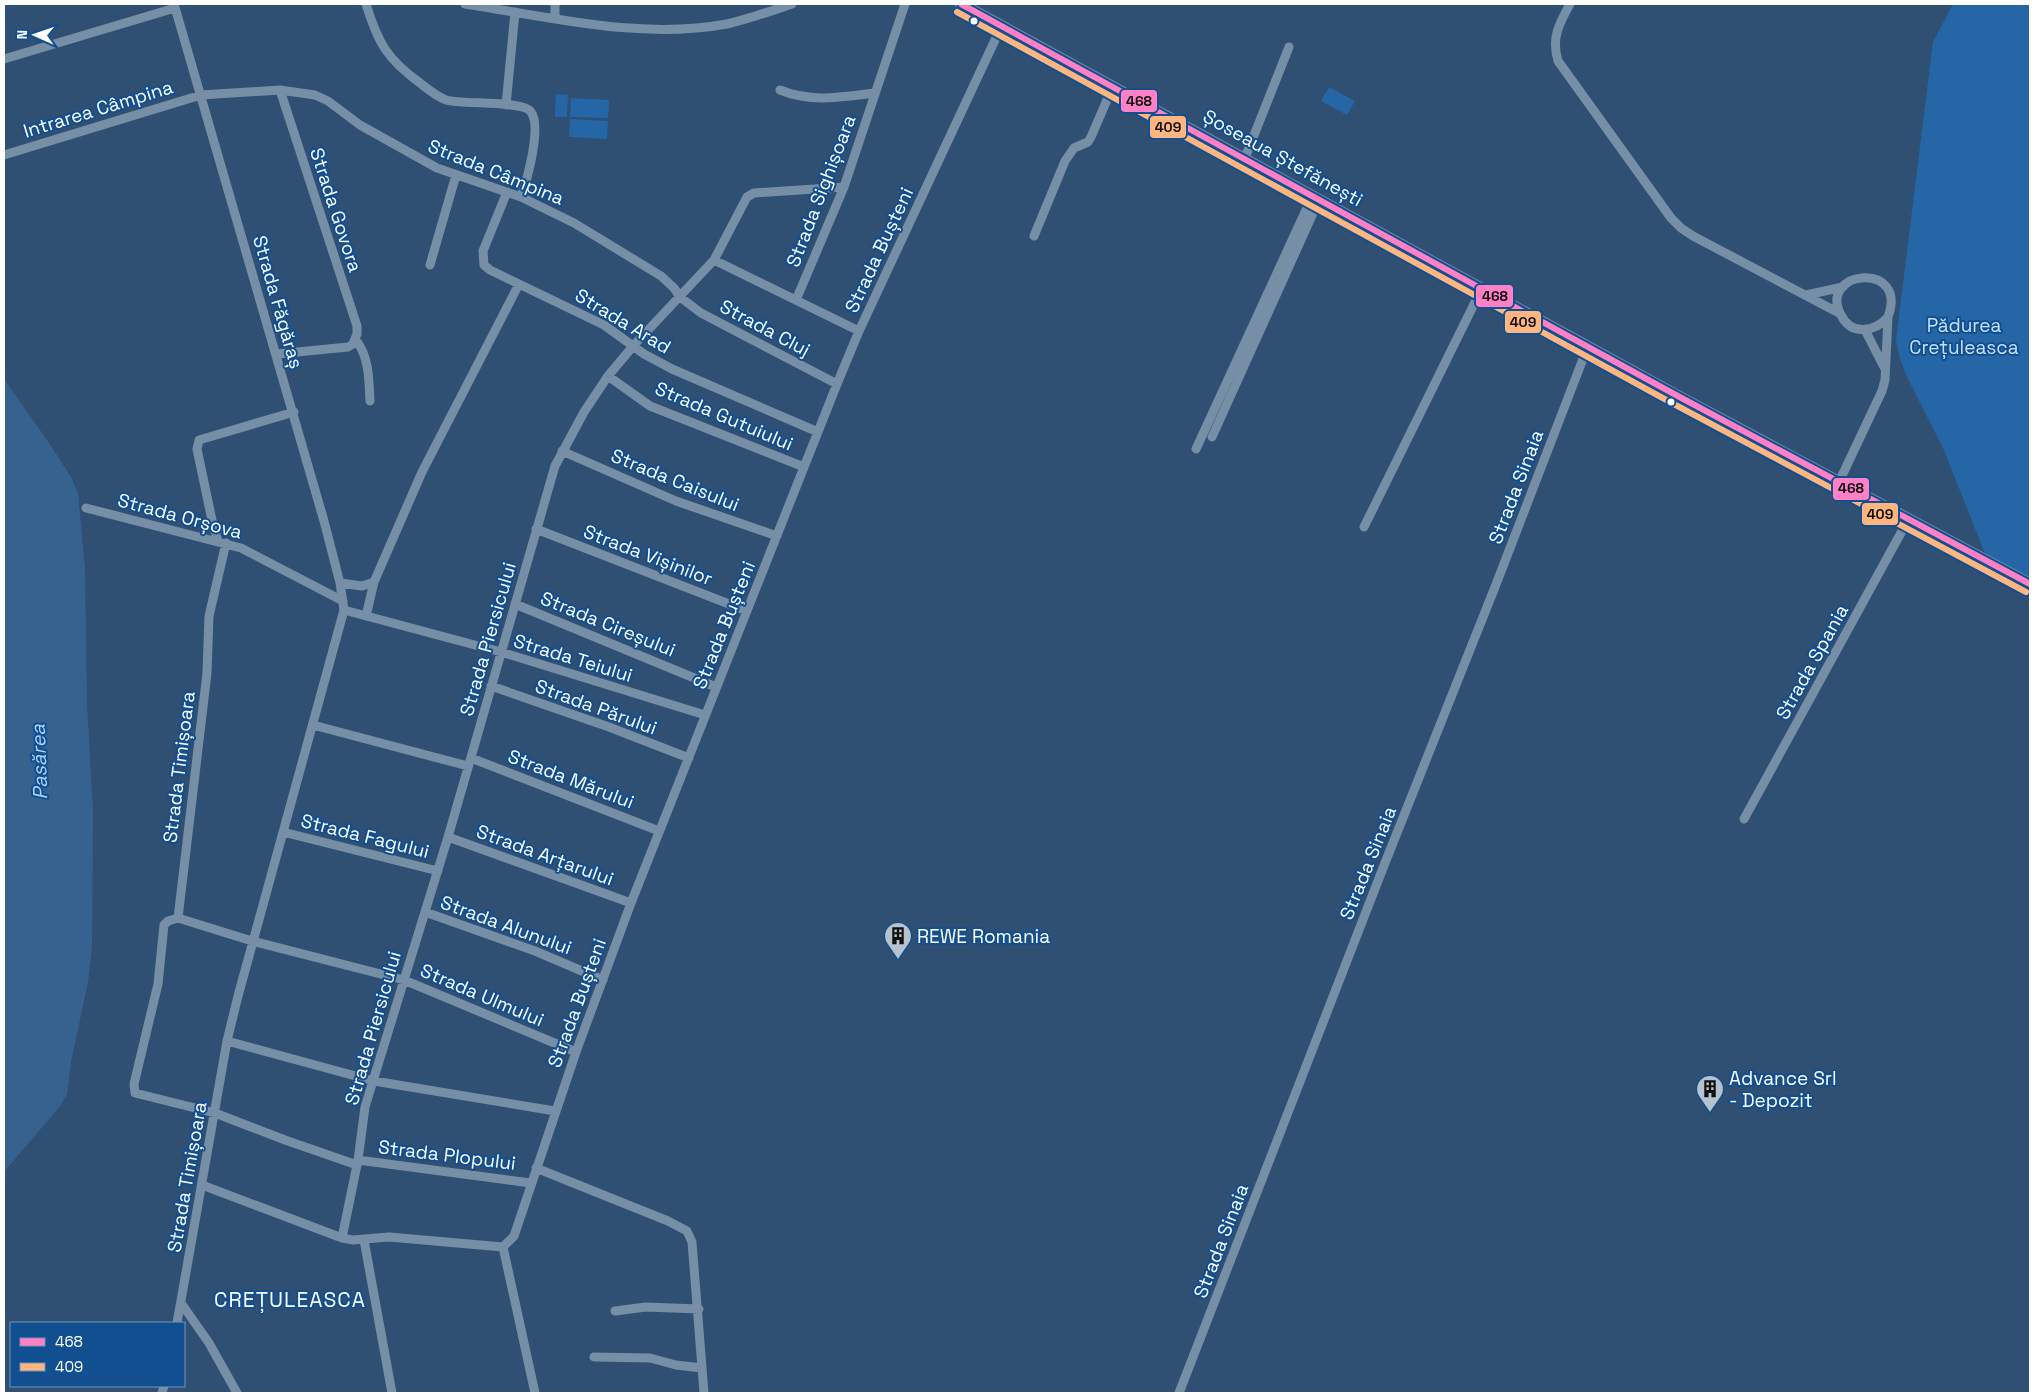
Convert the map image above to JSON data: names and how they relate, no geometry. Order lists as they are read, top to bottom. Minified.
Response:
{"streets":{"main road":["Șoseaua Ștefănești"],"street":["Intrarea Câmpina","Strada Câmpina","Strada Sighișoara","Strada Govora","Strada Bușteni","Strada Făgăraș","Strada Arad","Strada Cluj","Strada Gutuiului","Strada Caisului","Strada Sinaia","Strada Orșova","Strada Vișinilor","Strada Cireșului","Strada Piersicului","Strada Teiului","Strada Spania","Strada Părului","Strada Timișoara","Strada Mărului","Strada Fagului","Strada Arțarului","Strada Alunului","Strada Ulmului","Strada Plopului"]},"crossings":[["Intrarea Câmpina","Strada Câmpina"],["Intrarea Câmpina","Strada Făgăraș"],["Șoseaua Ștefănești","Strada Bușteni"],["Șoseaua Ștefănești","Strada Sinaia"],["Șoseaua Ștefănești","Strada Spania"],["Strada Câmpina","Strada Govora"],["Strada Câmpina","Strada Făgăraș"],["Strada Câmpina","Strada Arad"],["Strada Câmpina","Strada Cluj"],["Strada Câmpina","Strada Piersicului"],["Strada Sighișoara","Strada Bușteni"],["Strada Sighișoara","Strada Piersicului"],["Strada Bușteni","Strada Arad"],["Strada Bușteni","Strada Cluj"],["Strada Bușteni","Strada Gutuiului"],["Strada Bușteni","Strada Caisului"],["Strada Bușteni","Strada Vișinilor"],["Strada Bușteni","Strada Cireșului"],["Strada Bușteni","Strada Teiului"],["Strada Bușteni","Strada Părului"],["Strada Bușteni","Strada Mărului"],["Strada Bușteni","Strada Arțarului"],["Strada Bușteni","Strada Alunului"],["Strada Bușteni","Strada Ulmului"],["Strada Bușteni","Strada Plopului"],["Strada Făgăraș","Strada Orșova"],["Strada Făgăraș","Strada Teiului"],["Strada Făgăraș","Strada Timișoara"],["Strada Arad","Strada Piersicului"],["Strada Cluj","Strada Piersicului"],["Strada Gutuiului","Strada Piersicului"],["Strada Caisului","Strada Piersicului"],["Strada Orșova","Strada Teiului"],["Strada Orșova","Strada Timișoara"],["Strada Vișinilor","Strada Piersicului"],["Strada Cireșului","Strada Piersicului"],["Strada Piersicului","Strada Teiului"],["Strada Piersicului","Strada Părului"],["Strada Piersicului","Strada Mărului"],["Strada Piersicului","Strada Fagului"],["Strada Piersicului","Strada Arțarului"],["Strada Piersicului","Strada Alunului"],["Strada Piersicului","Strada Ulmului"],["Strada Piersicului","Strada Plopului"],["Strada Teiului","Strada Timișoara"],["Strada Timișoara","Strada Mărului"],["Strada Timișoara","Strada Fagului"],["Strada Timișoara","Strada Ulmului"],["Strada Timișoara","Strada Plopului"]],"districts":["CREȚULEASCA"],"water":["Pasărea"],"parks":["Pădurea Crețuleasca"],"places":{"building":["REWE Romania","Advance Srl - Depozit"]},"lines":["transit line 468","transit line 409"],"legend":["468","409"],"north":"left"}
